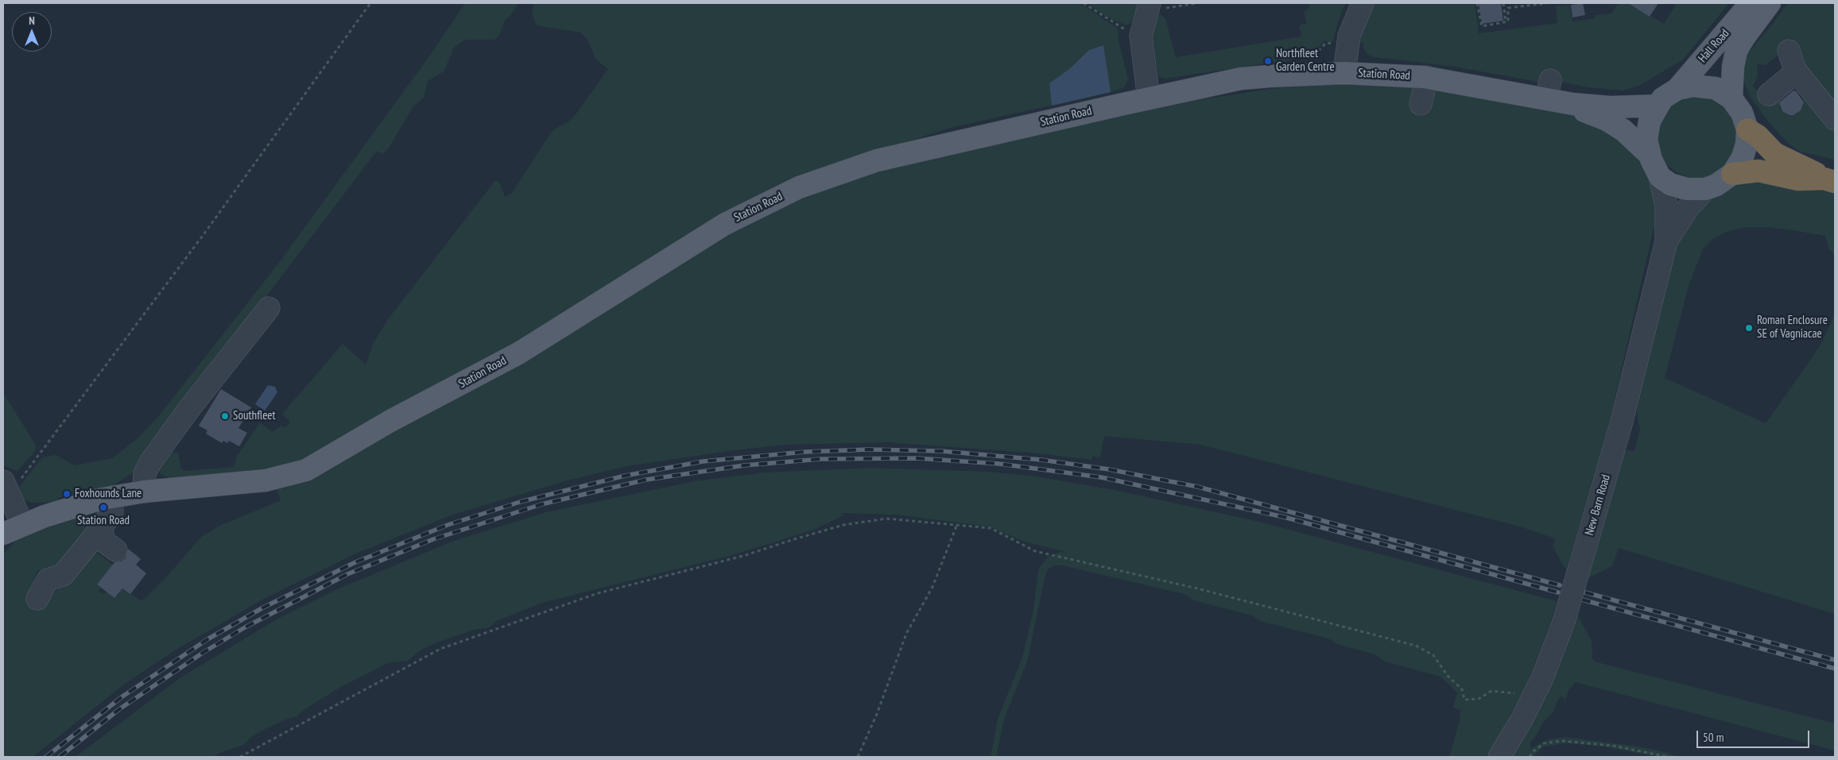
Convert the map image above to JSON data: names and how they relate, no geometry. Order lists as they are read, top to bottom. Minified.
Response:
{"streets":{"main road":["Hall Road","Station Road"],"street":["New Barn Road"]},"crossings":[["Hall Road","Station Road"],["Hall Road","New Barn Road"],["Station Road","New Barn Road"]],"places":["Northfleet Garden Centre","Roman Enclosure SE of Vagniacae","Southfleet","Foxhounds Lane","Station Road"],"scale_bar":"50 m","north":"top"}
